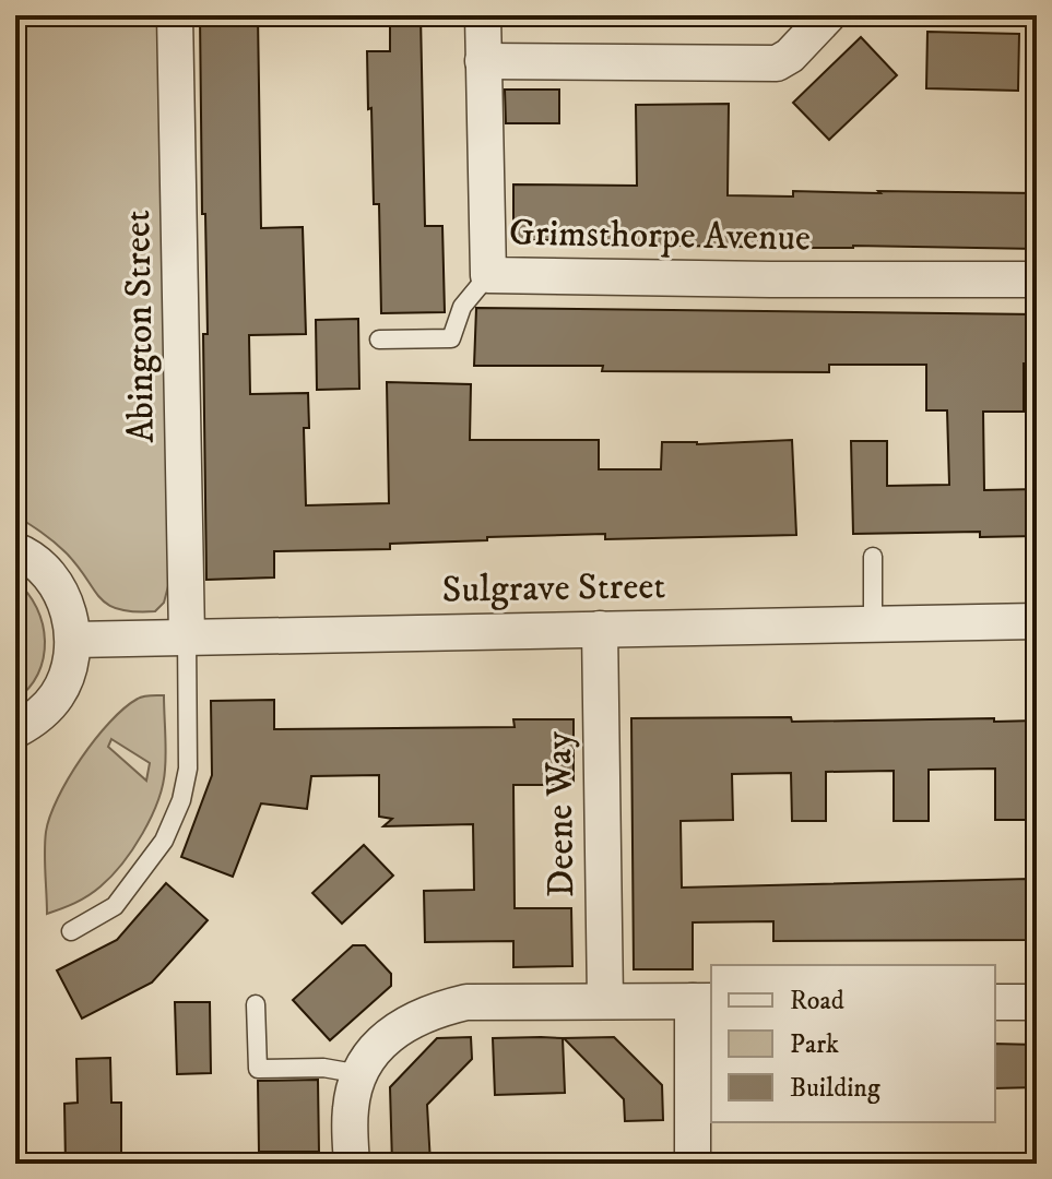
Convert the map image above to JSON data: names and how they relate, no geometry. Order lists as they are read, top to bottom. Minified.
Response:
{"streets":{"street":["Grimsthorpe Avenue","Abington Street","Sulgrave Street","Deene Way"]},"crossings":[["Abington Street","Sulgrave Street"],["Sulgrave Street","Deene Way"]],"legend":["Road","Park","Building"]}
